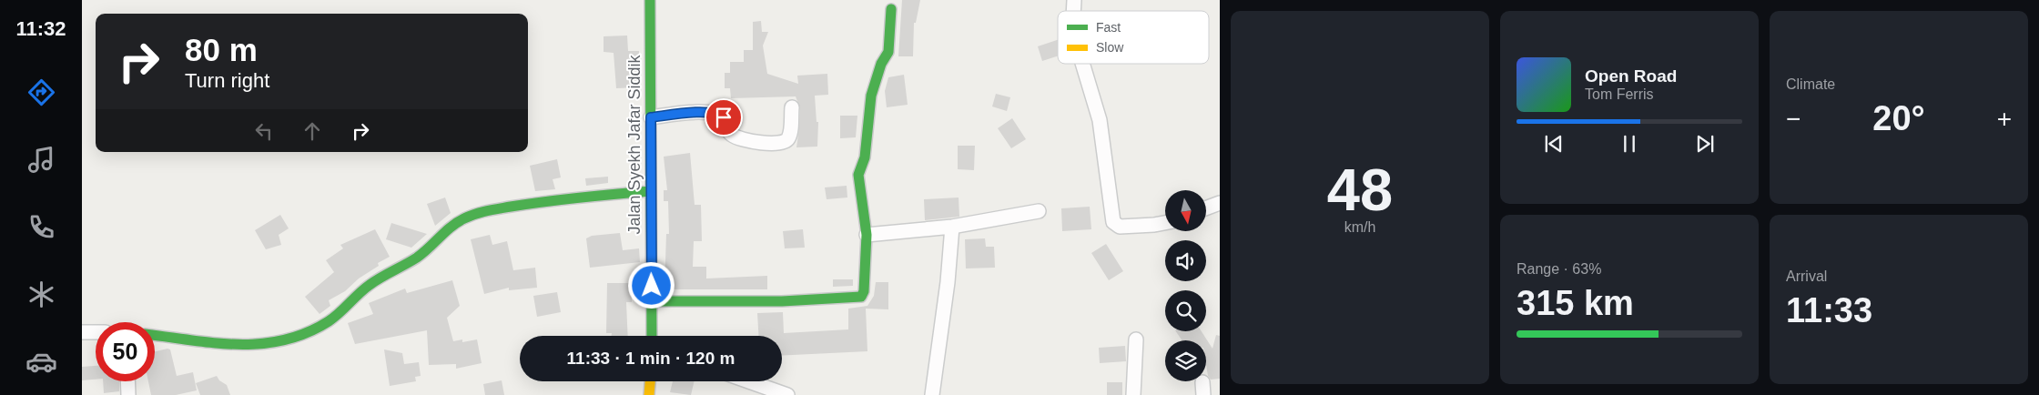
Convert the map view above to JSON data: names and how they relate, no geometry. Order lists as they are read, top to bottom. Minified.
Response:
{"streets":{"street":["Jalan Syekh Jafar Siddik"]},"legend":["Fast","Slow"],"north":"bottom","page":{"tabs":"11:32","tile":[["48","km/h"],"Climate",["Range · 63%","315 km"],["Arrival","11:33"]],"turn":["80 m","Turn right"],"song":["Open Road","Tom Ferris"],"heat":["−","20°","+"],"limit":"50","trip":"11:33 · 1 min · 120 m"}}
